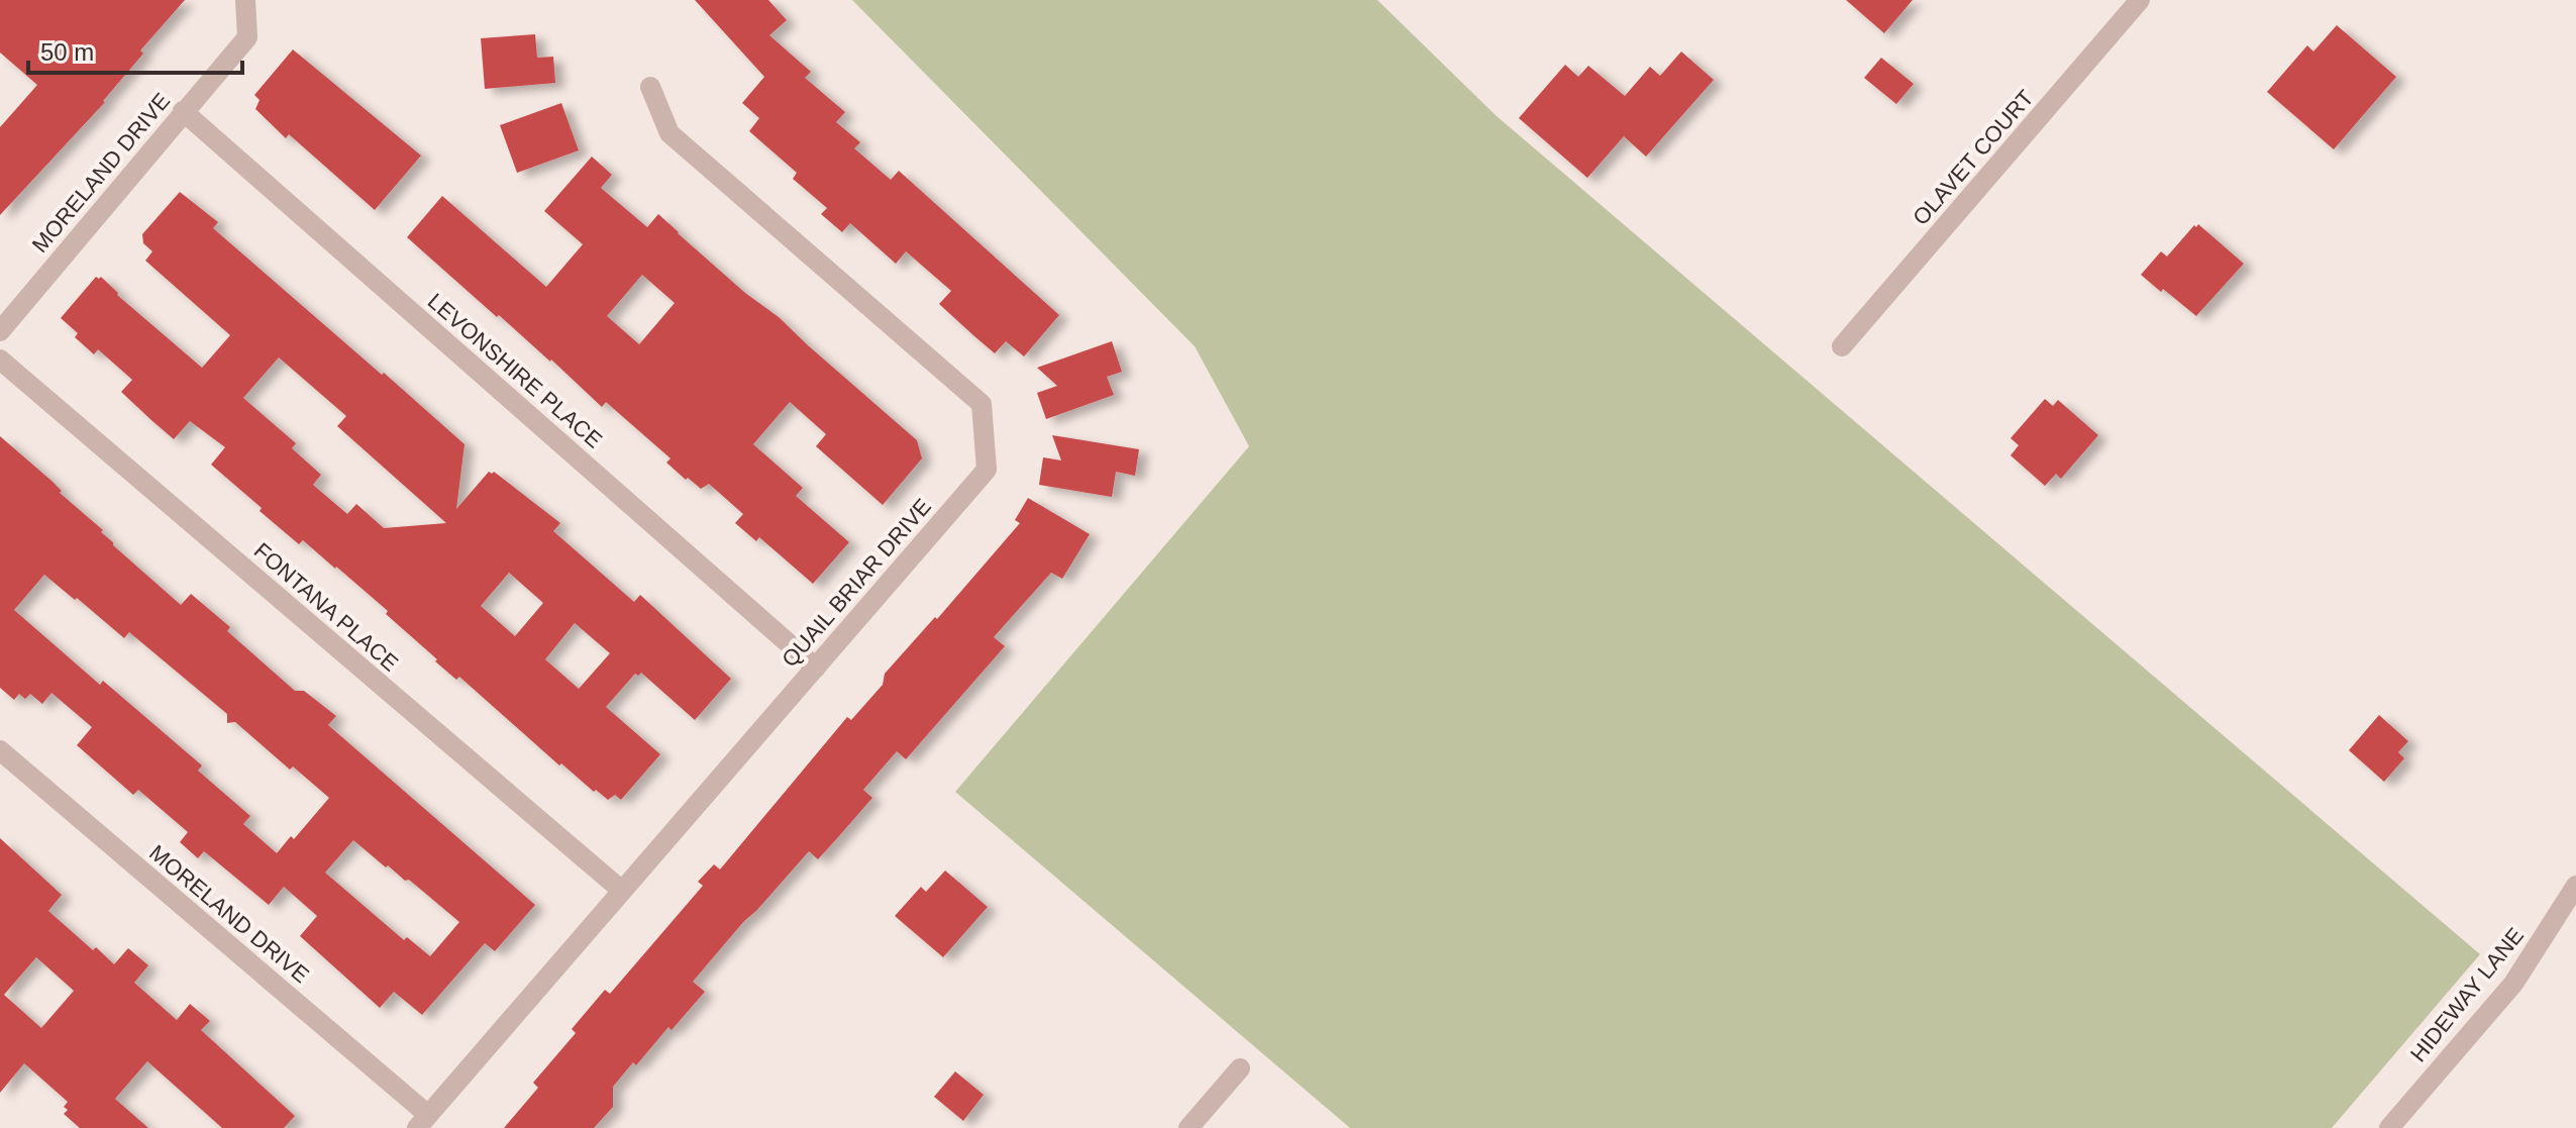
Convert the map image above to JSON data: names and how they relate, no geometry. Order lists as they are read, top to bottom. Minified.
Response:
{"streets":{"street":["OLAVET COURT","MORELAND DRIVE","LEVONSHIRE PLACE","QUAIL BRIAR DRIVE","FONTANA PLACE","HIDEWAY LANE"]},"crossings":[["MORELAND DRIVE","LEVONSHIRE PLACE"],["MORELAND DRIVE","QUAIL BRIAR DRIVE"],["LEVONSHIRE PLACE","QUAIL BRIAR DRIVE"],["QUAIL BRIAR DRIVE","FONTANA PLACE"]],"scale_bar":"50 m"}
